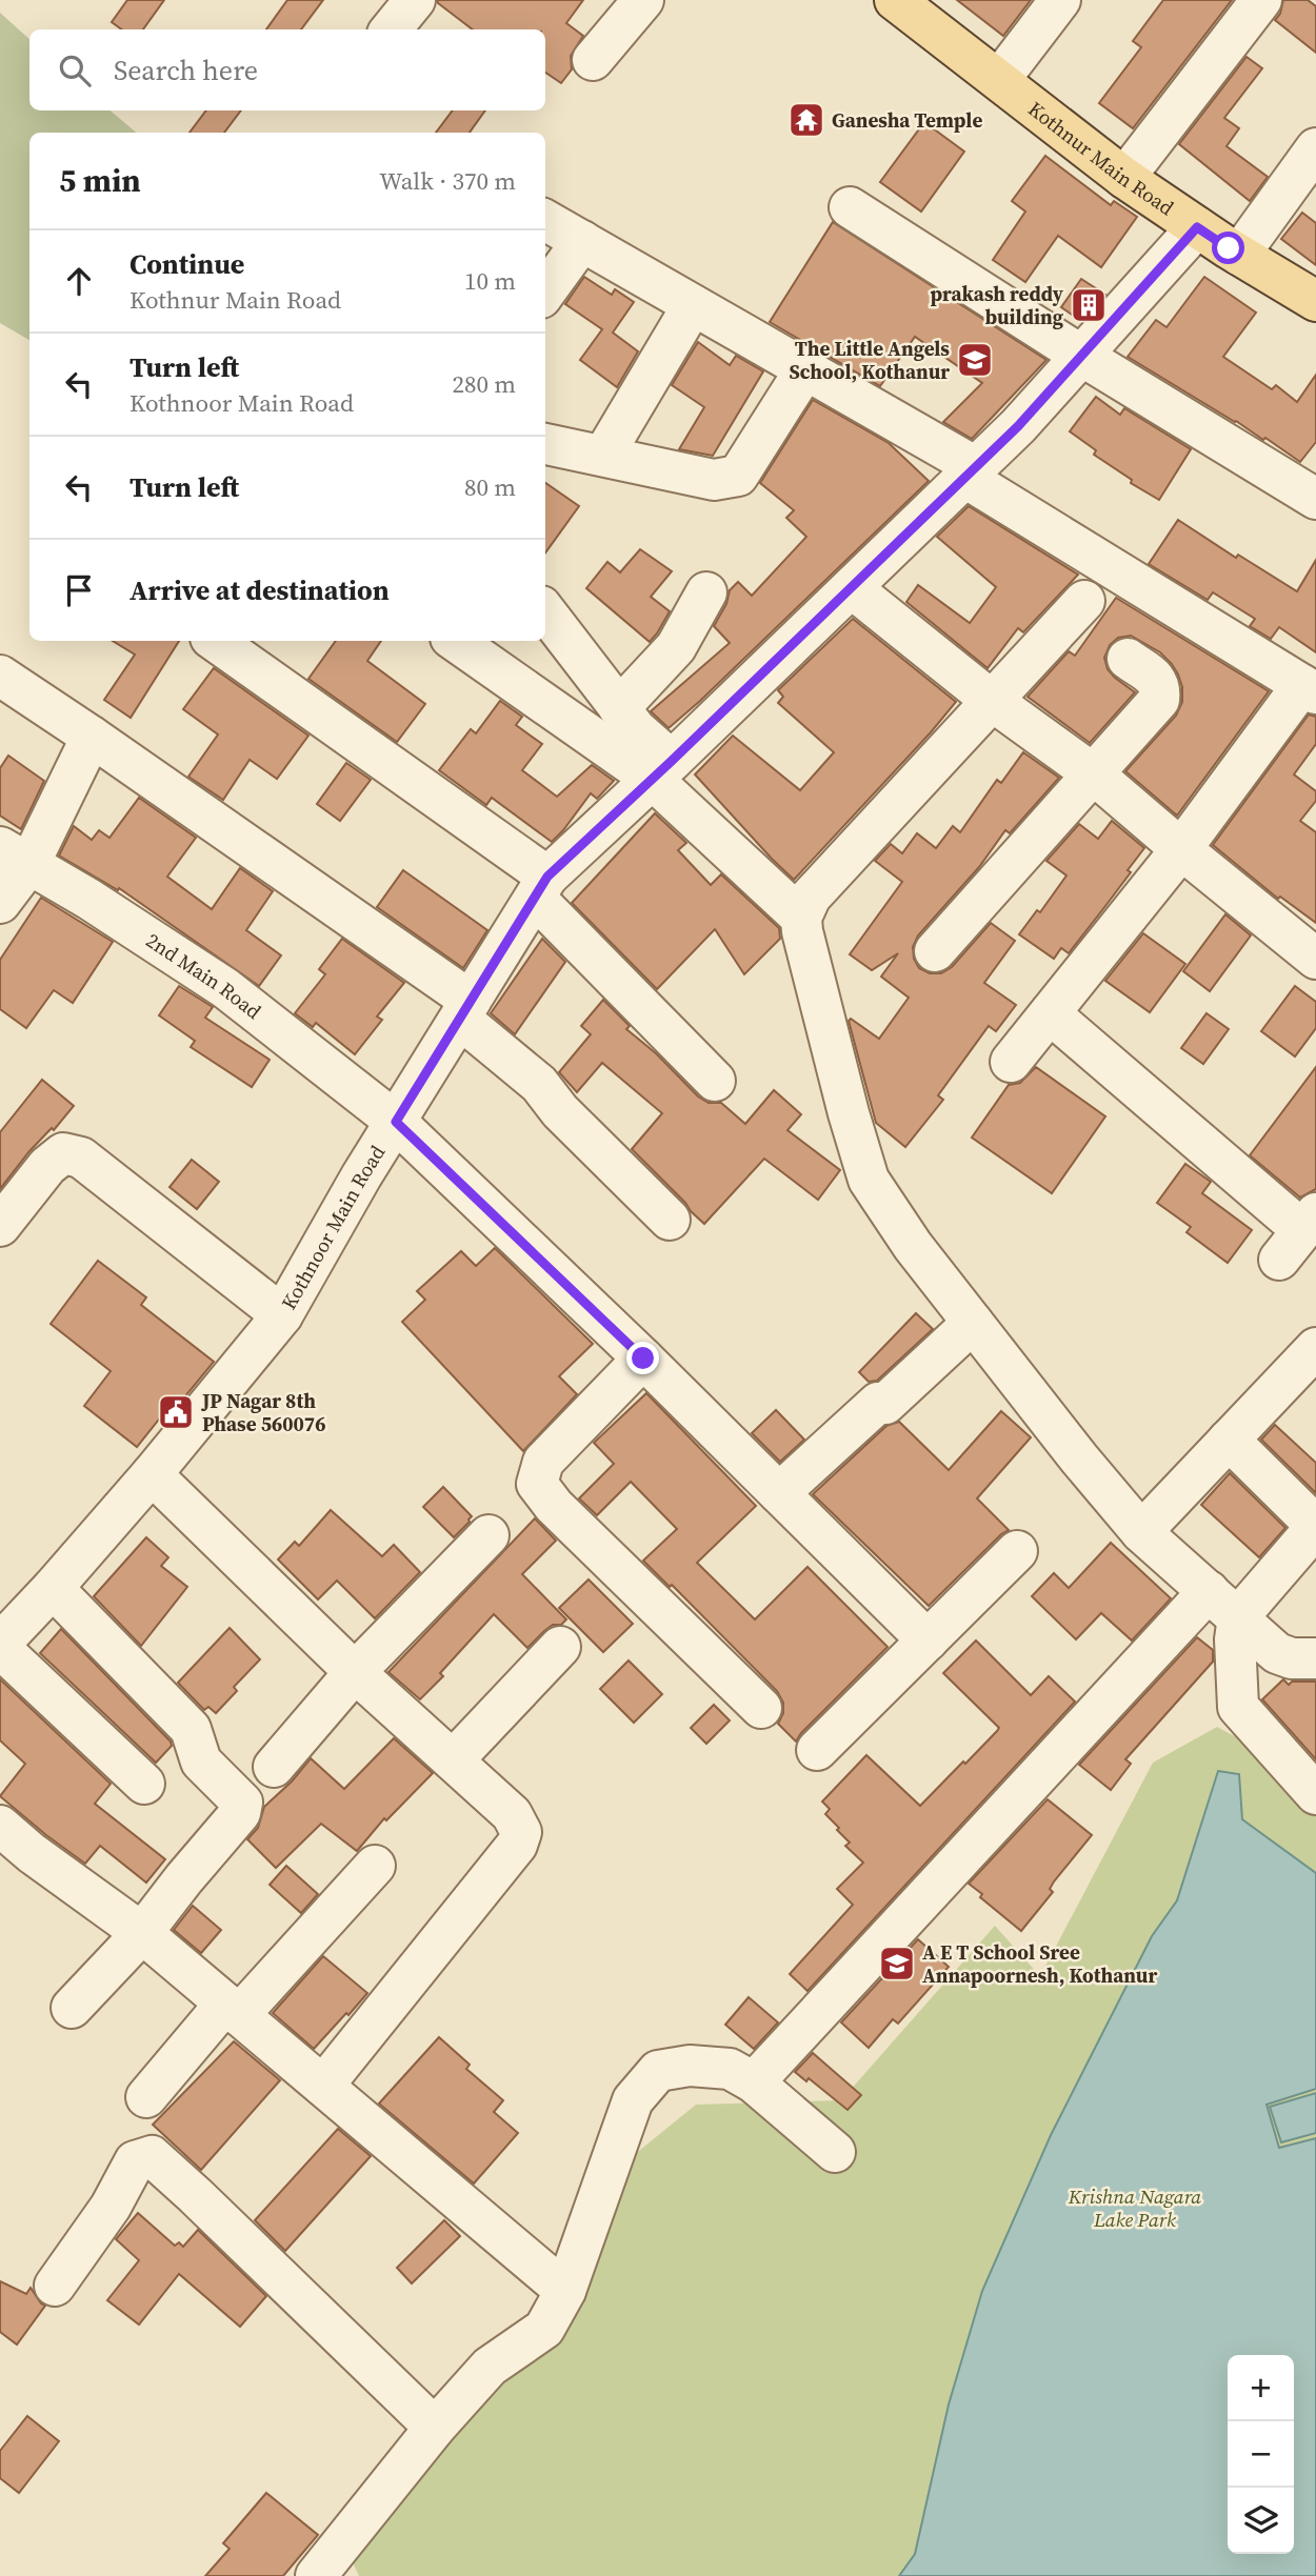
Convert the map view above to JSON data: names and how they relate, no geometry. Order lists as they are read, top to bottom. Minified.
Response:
{"streets":{"main road":["Kothnur Main Road"],"street":["2nd Main Road","Kothnoor Main Road"]},"crossings":[["Kothnur Main Road","Kothnoor Main Road"],["2nd Main Road","Kothnoor Main Road"]],"parks":["Krishna Nagara Lake Park"],"places":{"temple":["Ganesha Temple"],"building":["prakash reddy building"],"school or university":["The Little Angels School, Kothanur","A E T School Sree Annapoornesh, Kothanur"],"public building":["JP Nagar 8th Phase 560076"]},"page":{"search":"Search here","heading":["5 min","Walk · 370 m"],"list":[["Continue","Kothnur Main Road","10 m"],["Turn left","Kothnoor Main Road","280 m"],["Turn left","80 m"],"Arrive at destination"],"map_buttons":["+","−"]}}
